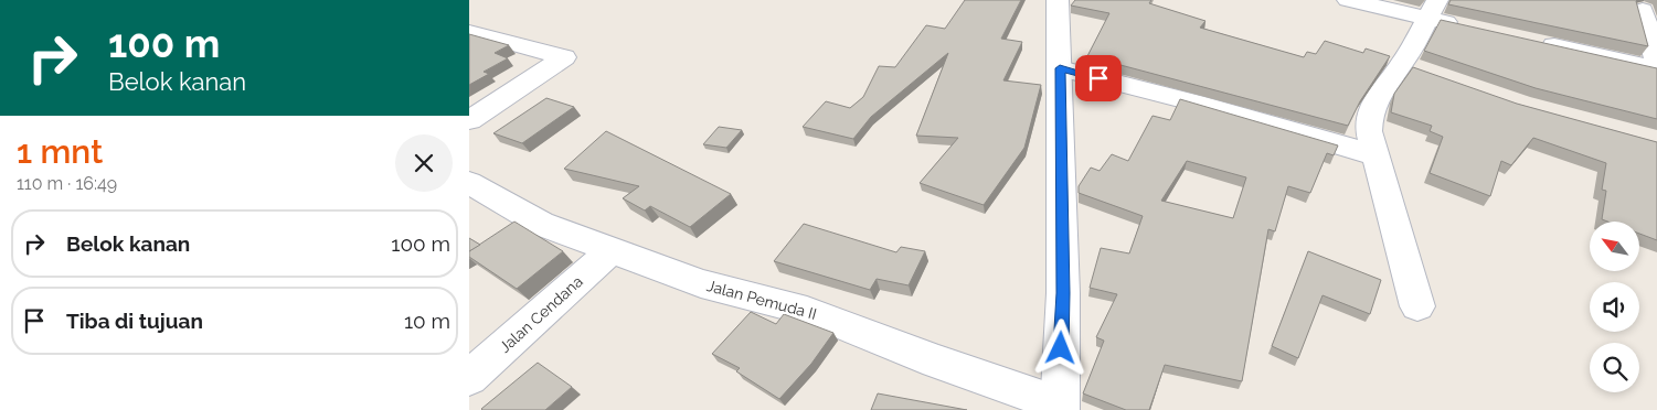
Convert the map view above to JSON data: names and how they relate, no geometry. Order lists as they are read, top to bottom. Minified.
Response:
{"streets":{"street":["Jalan Pemuda II","Jalan Cendana"]},"crossings":[["Jalan Pemuda II","Jalan Cendana"]],"north":"top left","page":{"turn":["100 m","Belok kanan"],"heading":["1 mnt","110 m · 16:49"],"list":[{"name":"Belok kanan","value":"100 m"},{"name":"Tiba di tujuan","value":"10 m"}]}}
